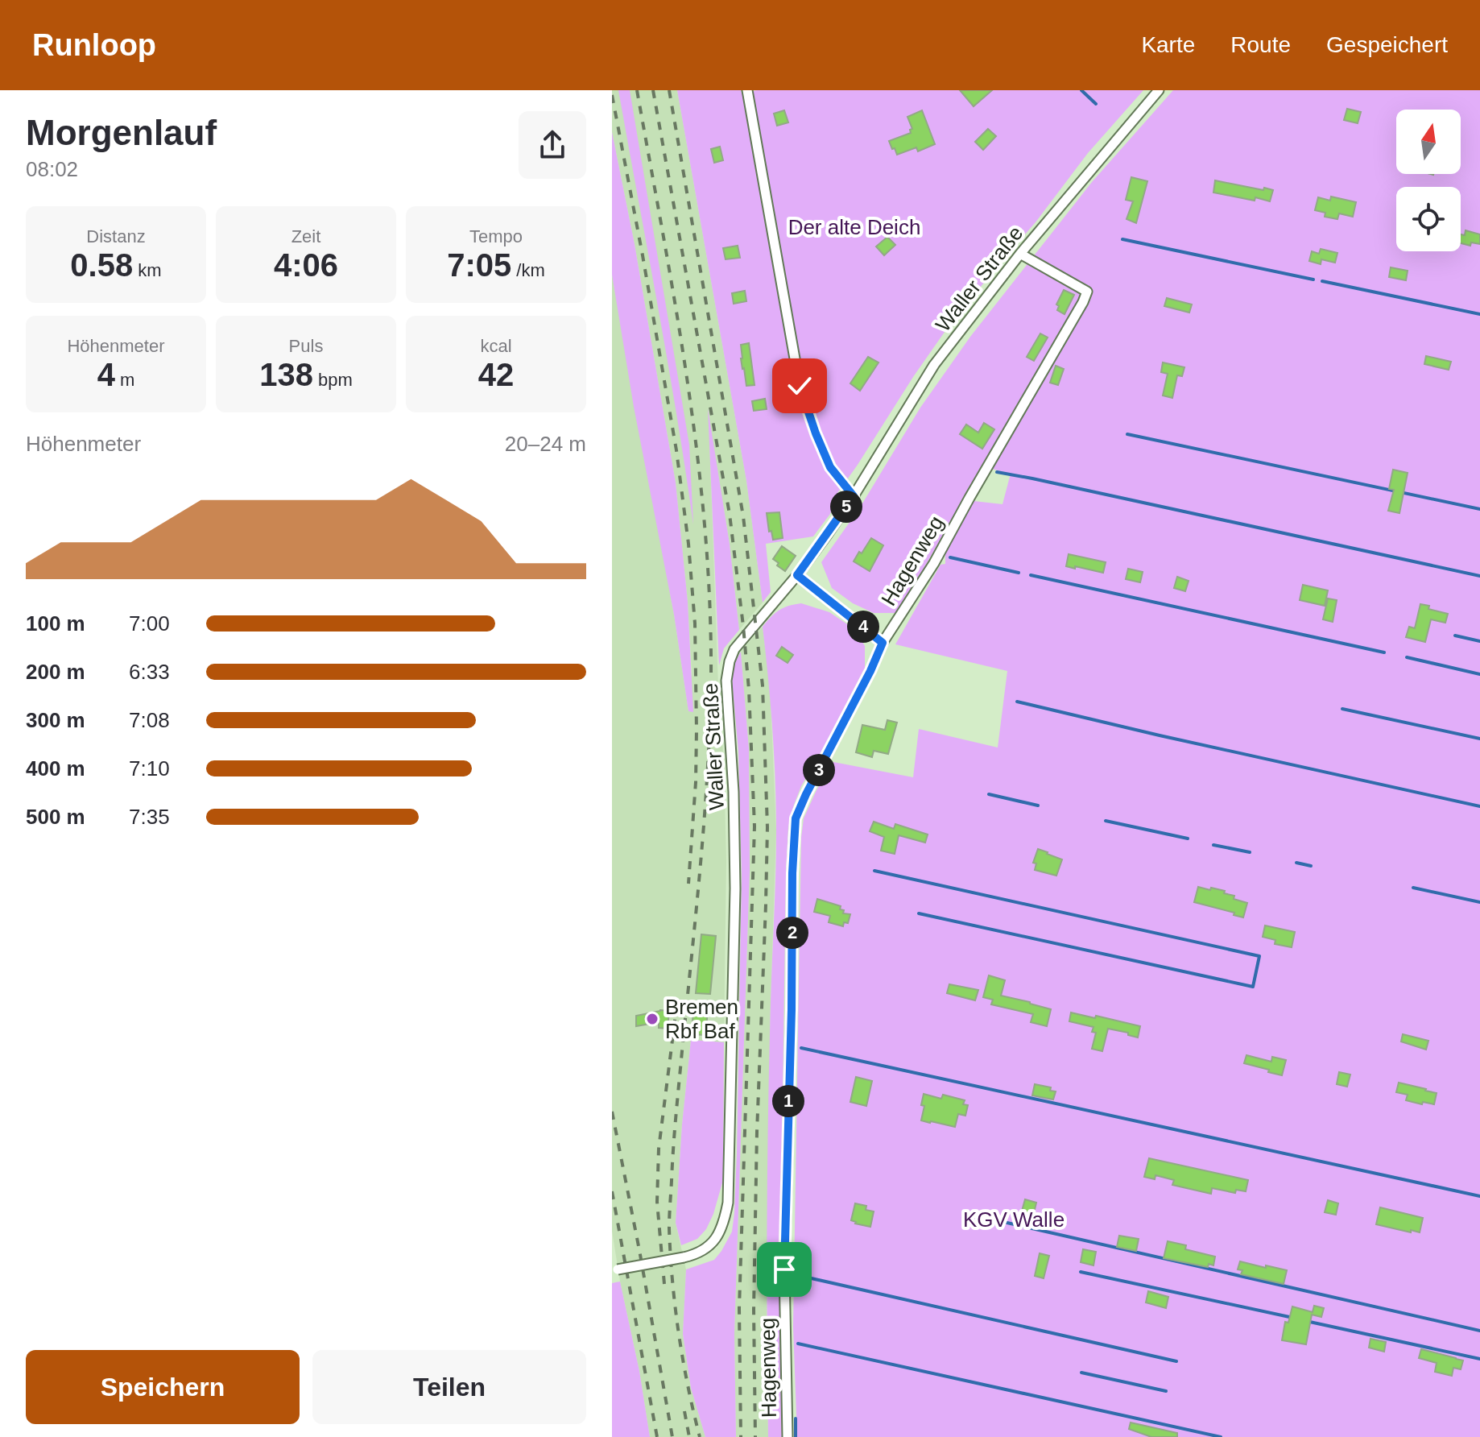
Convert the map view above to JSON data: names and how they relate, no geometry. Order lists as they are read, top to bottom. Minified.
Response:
{"streets":{"street":["Waller Straße","Hagenweg"]},"crossings":[["Waller Straße","Hagenweg"]],"parks":["Der alte Deich","KGV Walle"],"places":["Bremen Rbf Baf"],"north":"top","page":{"header":"Runloop","nav":["Karte","Route","Gespeichert"],"heading":["Morgenlauf","08:02"],"stats":[["Distanz","0.58 km"],["Zeit","4:06"],["Tempo","7:05 /km"],["Höhenmeter","4 m"],["Puls","138 bpm"],["kcal","42"]],"chart":["Höhenmeter","20–24 m"],"pins":["5","4","3","2","1"],"list":[{"name":"100 m","note":"7:00"},{"name":"200 m","note":"6:33"},{"name":"300 m","note":"7:08"},{"name":"400 m","note":"7:10"},{"name":"500 m","note":"7:35"}],"buttons":["Speichern","Teilen"]}}
